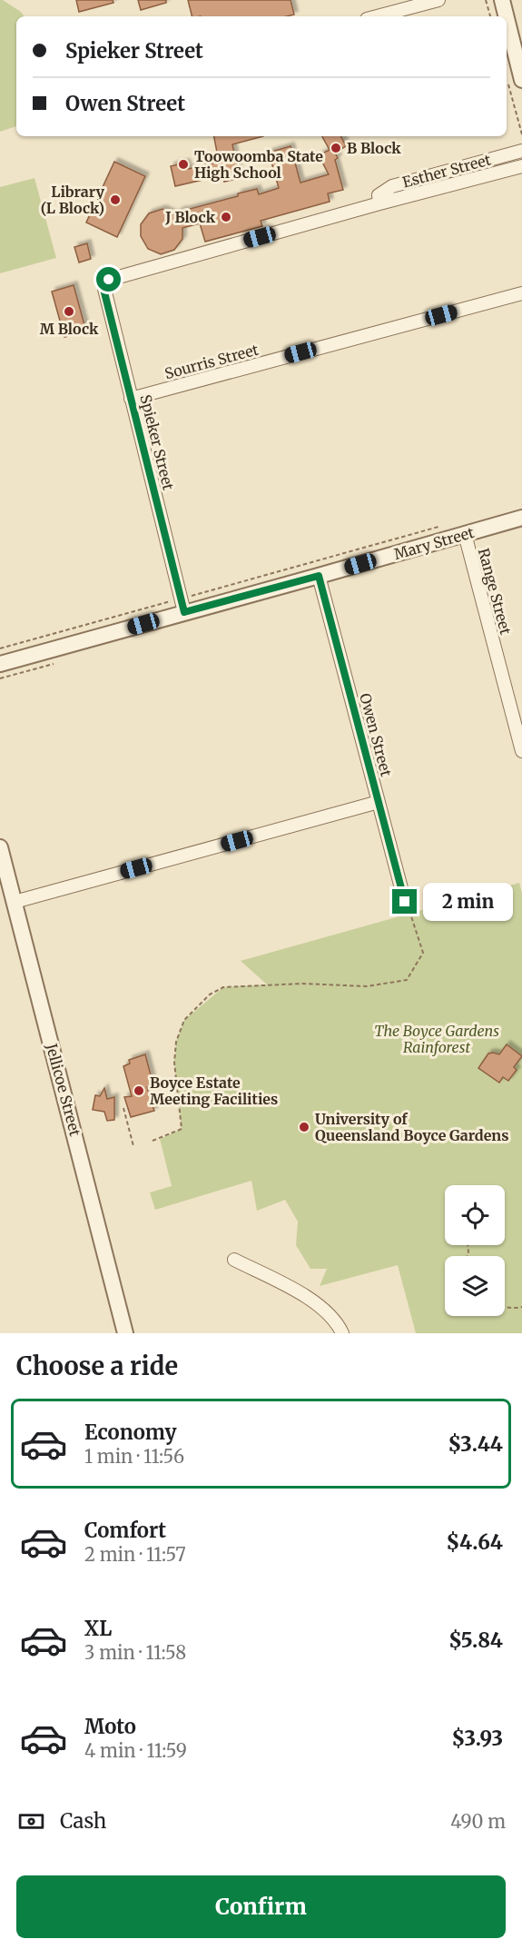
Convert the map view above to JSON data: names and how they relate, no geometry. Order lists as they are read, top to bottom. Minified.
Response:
{"streets":{"street":["Esther Street","Sourris Street","Spieker Street","Mary Street","Range Street","Owen Street","Jellicoe Street"]},"crossings":[["Esther Street","Spieker Street"],["Sourris Street","Spieker Street"],["Spieker Street","Mary Street"],["Mary Street","Range Street"],["Mary Street","Owen Street"]],"parks":["The Boyce Gardens Rainforest"],"places":["B Block","Toowoomba State High School","Library (L Block)","J Block","M Block","Boyce Estate Meeting Facilities","University of Queensland Boyce Gardens"],"page":{"banner":["Spieker Street","Owen Street"],"bubble":"2 min","heading":"Choose a ride","list":[{"name":"Economy","note":"1 min · 11:56","value":"$3.44"},{"name":"Comfort","note":"2 min · 11:57","value":"$4.64"},{"name":"XL","note":"3 min · 11:58","value":"$5.84"},{"name":"Moto","note":"4 min · 11:59","value":"$3.93"}],"pay":["Cash","490 m"],"buttons":"Confirm"}}
